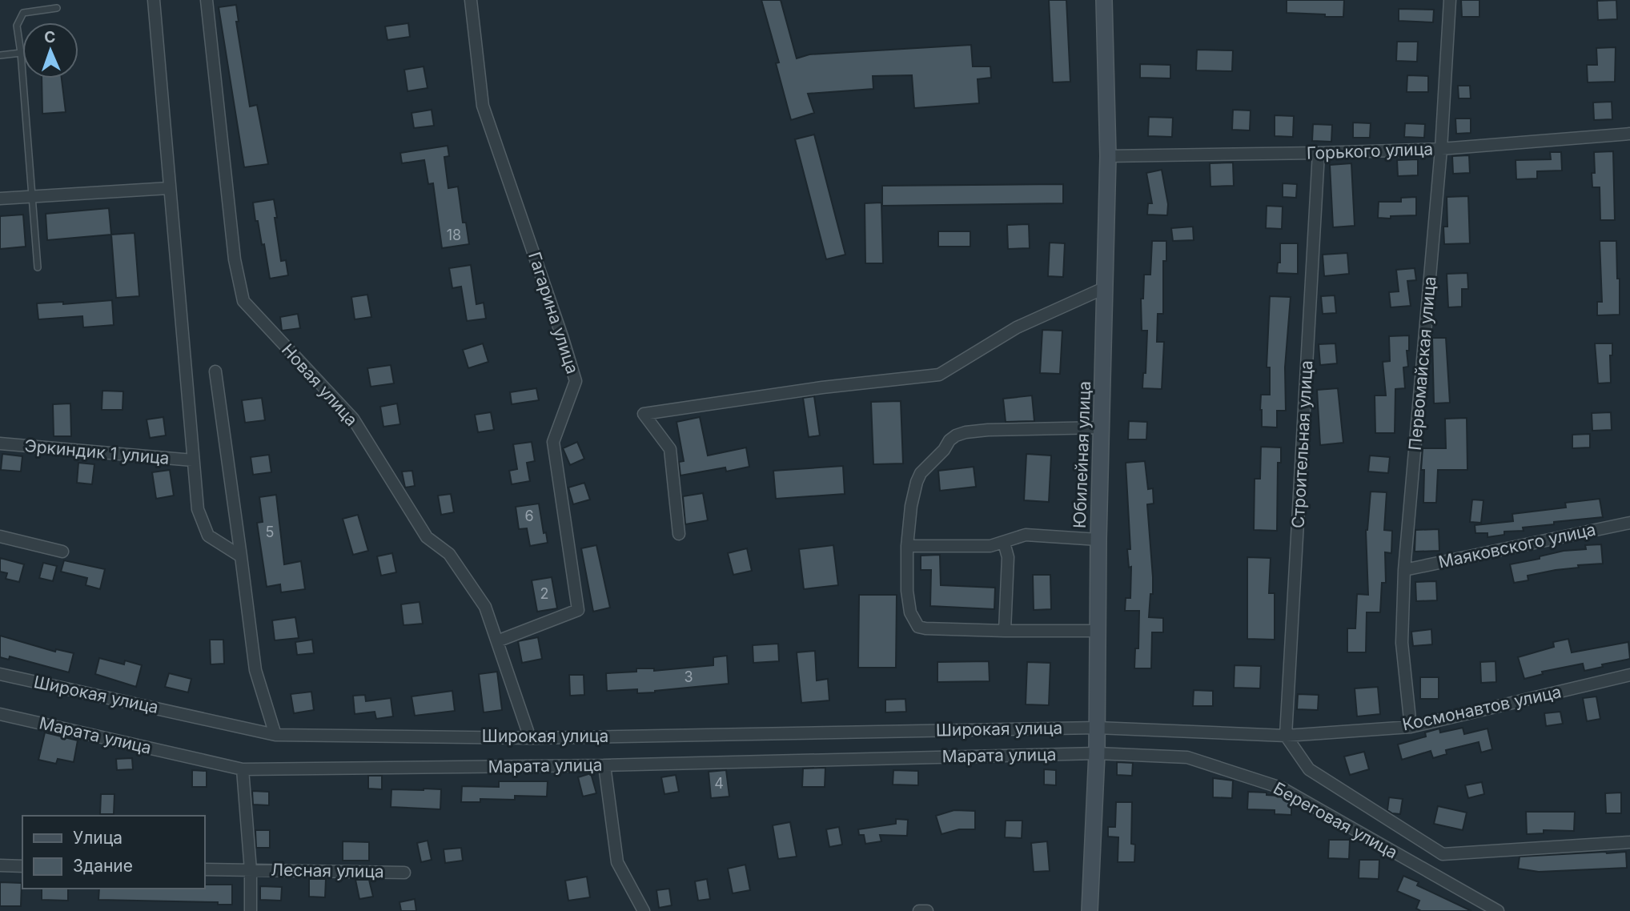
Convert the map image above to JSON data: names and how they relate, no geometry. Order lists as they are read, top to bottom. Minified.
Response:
{"streets":{"main road":["Юбилейная улица"],"street":["Горького улица","Гагарина улица","Первомайская улица","Новая улица","Строительная улица","Эркиндик 1 улица","Маяковского улица","Широкая улица","Космонавтов улица","Марата улица","Береговая улица","Лесная улица"]},"crossings":[["Горького улица","Первомайская улица"],["Горького улица","Строительная улица"],["Горького улица","Юбилейная улица"],["Гагарина улица","Новая улица"],["Первомайская улица","Маяковского улица"],["Первомайская улица","Космонавтов улица"],["Новая улица","Широкая улица"],["Строительная улица","Космонавтов улица"],["Строительная улица","Береговая улица"],["Юбилейная улица","Широкая улица"],["Юбилейная улица","Космонавтов улица"],["Юбилейная улица","Марата улица"],["Юбилейная улица","Береговая улица"],["Широкая улица","Космонавтов улица"],["Космонавтов улица","Береговая улица"],["Марата улица","Береговая улица"]],"house_numbers":["18","6","5","2","3","4"],"legend":["Улица","Здание"],"north":"top"}
